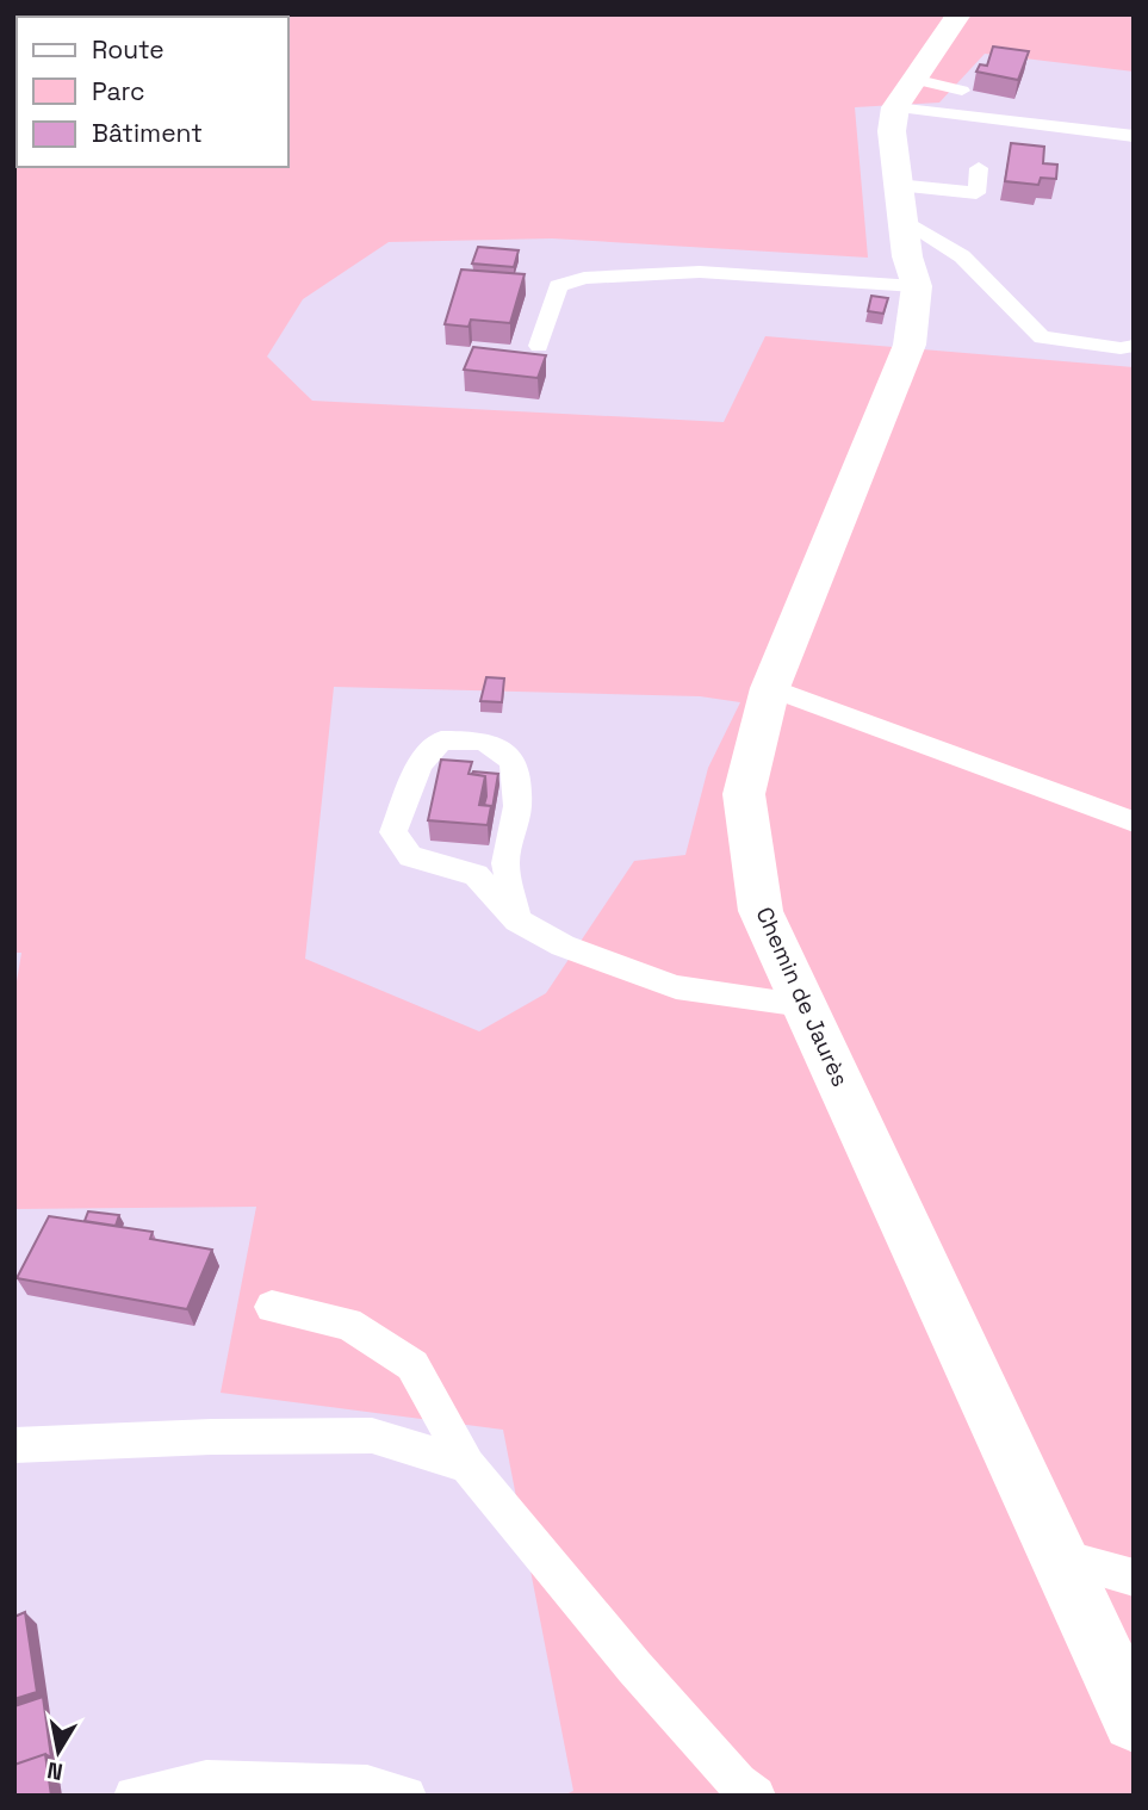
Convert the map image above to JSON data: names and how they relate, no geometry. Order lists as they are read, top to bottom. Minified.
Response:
{"streets":{"street":["Chemin de Jaurès"]},"legend":["Route","Parc","Bâtiment"],"north":"bottom"}
